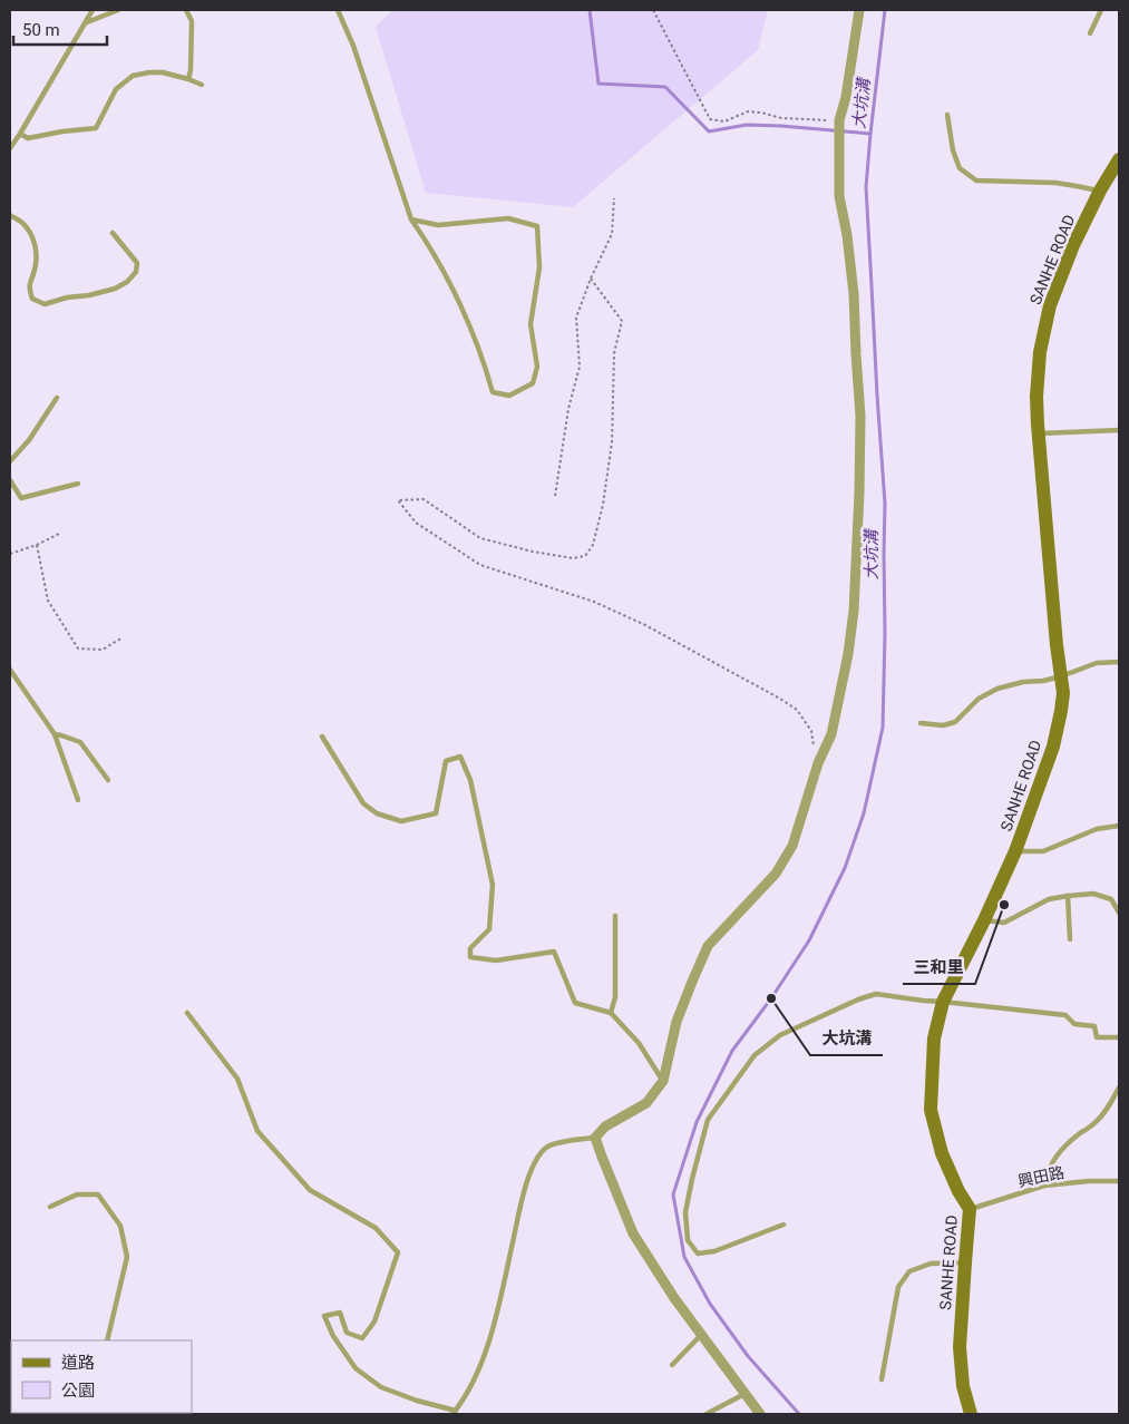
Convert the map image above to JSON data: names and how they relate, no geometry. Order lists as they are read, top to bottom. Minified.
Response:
{"streets":{"main road":["SANHE ROAD"],"lane":["興田路"]},"crossings":[["SANHE ROAD","興田路"]],"water":["大坑溝"],"places":["三和里","大坑溝"],"legend":["道路","公園"],"scale_bar":"50 m"}
